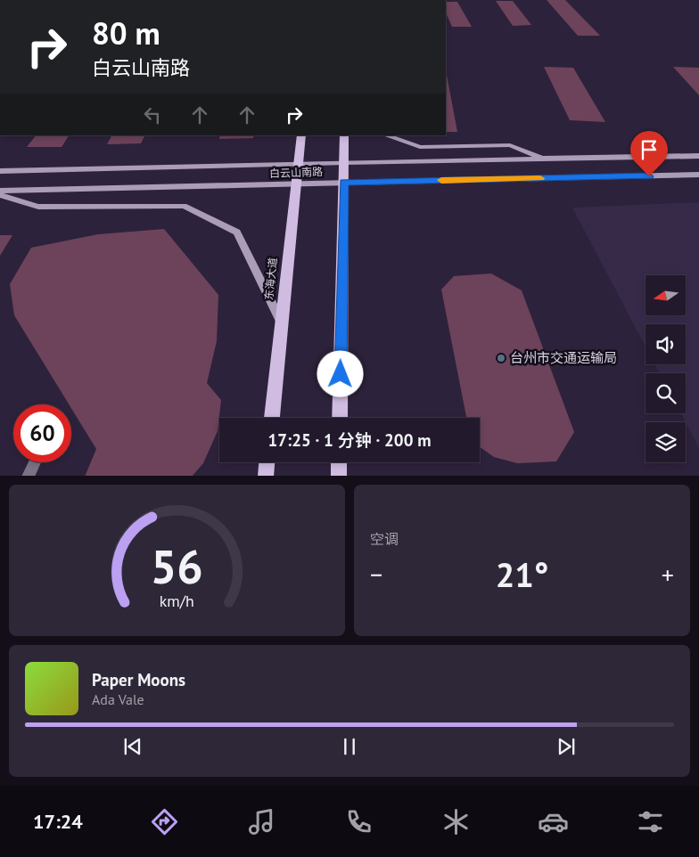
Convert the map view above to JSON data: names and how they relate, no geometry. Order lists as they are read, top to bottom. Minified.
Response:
{"streets":{"main road":["白云山南路","东海大道"]},"crossings":[["白云山南路","东海大道"]],"places":["台州市交通运输局"],"north":"left","page":{"turn":["80 m","白云山南路"],"limit":"60","trip":"17:25 · 1 分钟 · 200 m","tile":"空调","heat":["−","21°","+"],"song":["Paper Moons","Ada Vale"],"tabs":"17:24","gauge":["56","km/h"]}}
